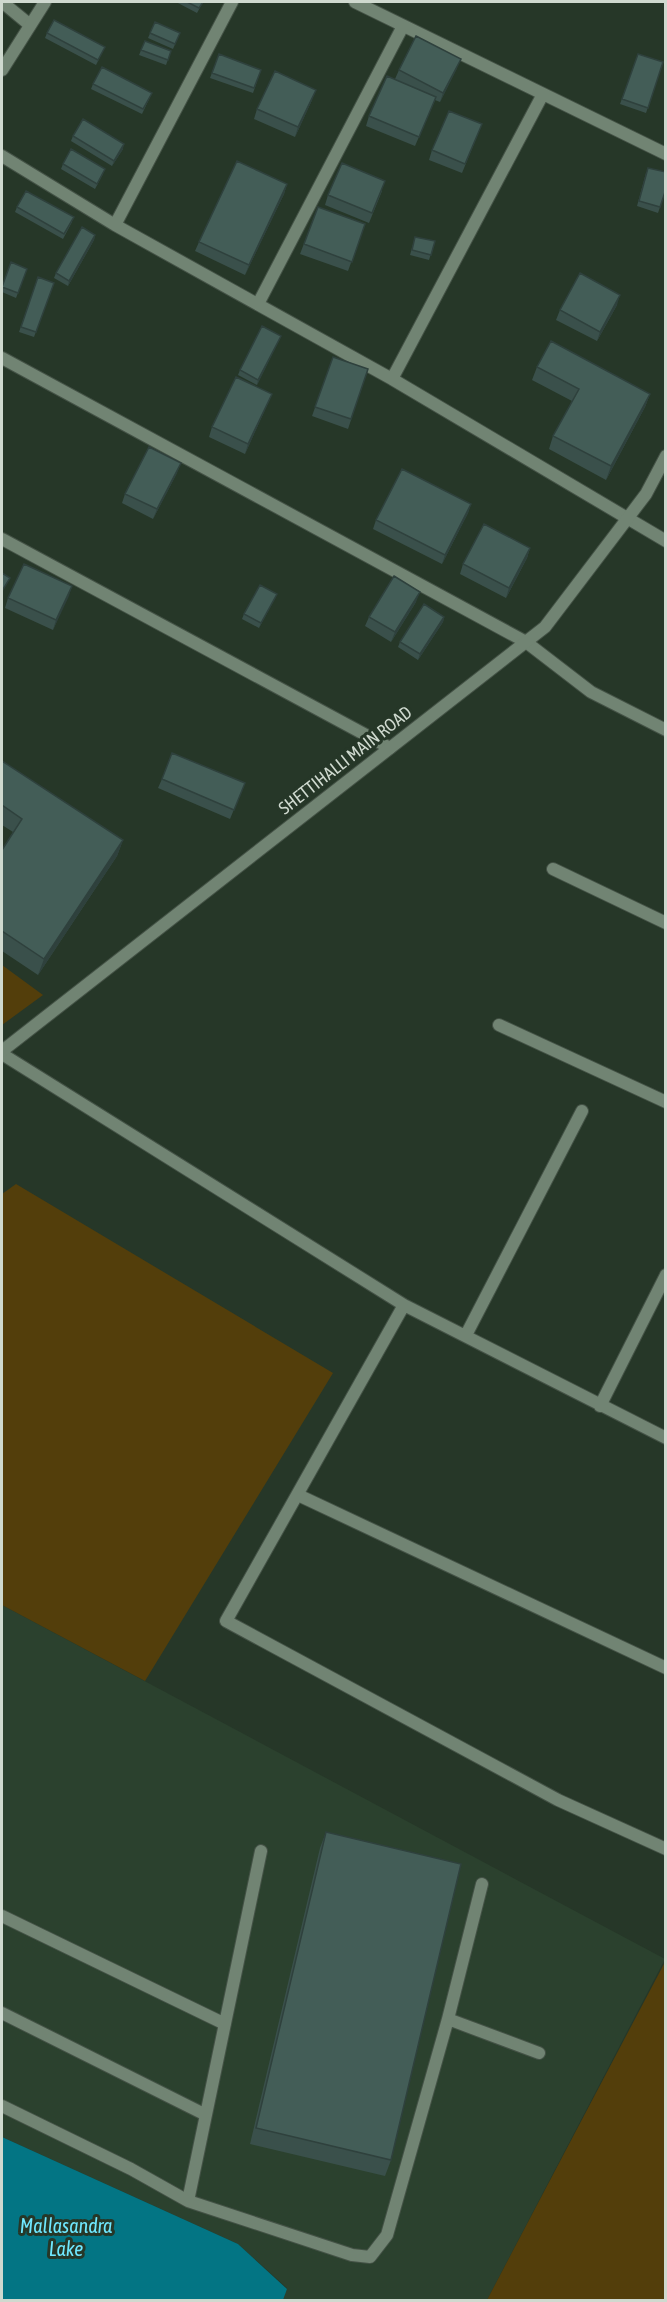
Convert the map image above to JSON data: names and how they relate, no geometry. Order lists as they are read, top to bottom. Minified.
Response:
{"streets":{"street":["SHETTIHALLI MAIN ROAD"]},"water":["Mallasandra Lake"]}
